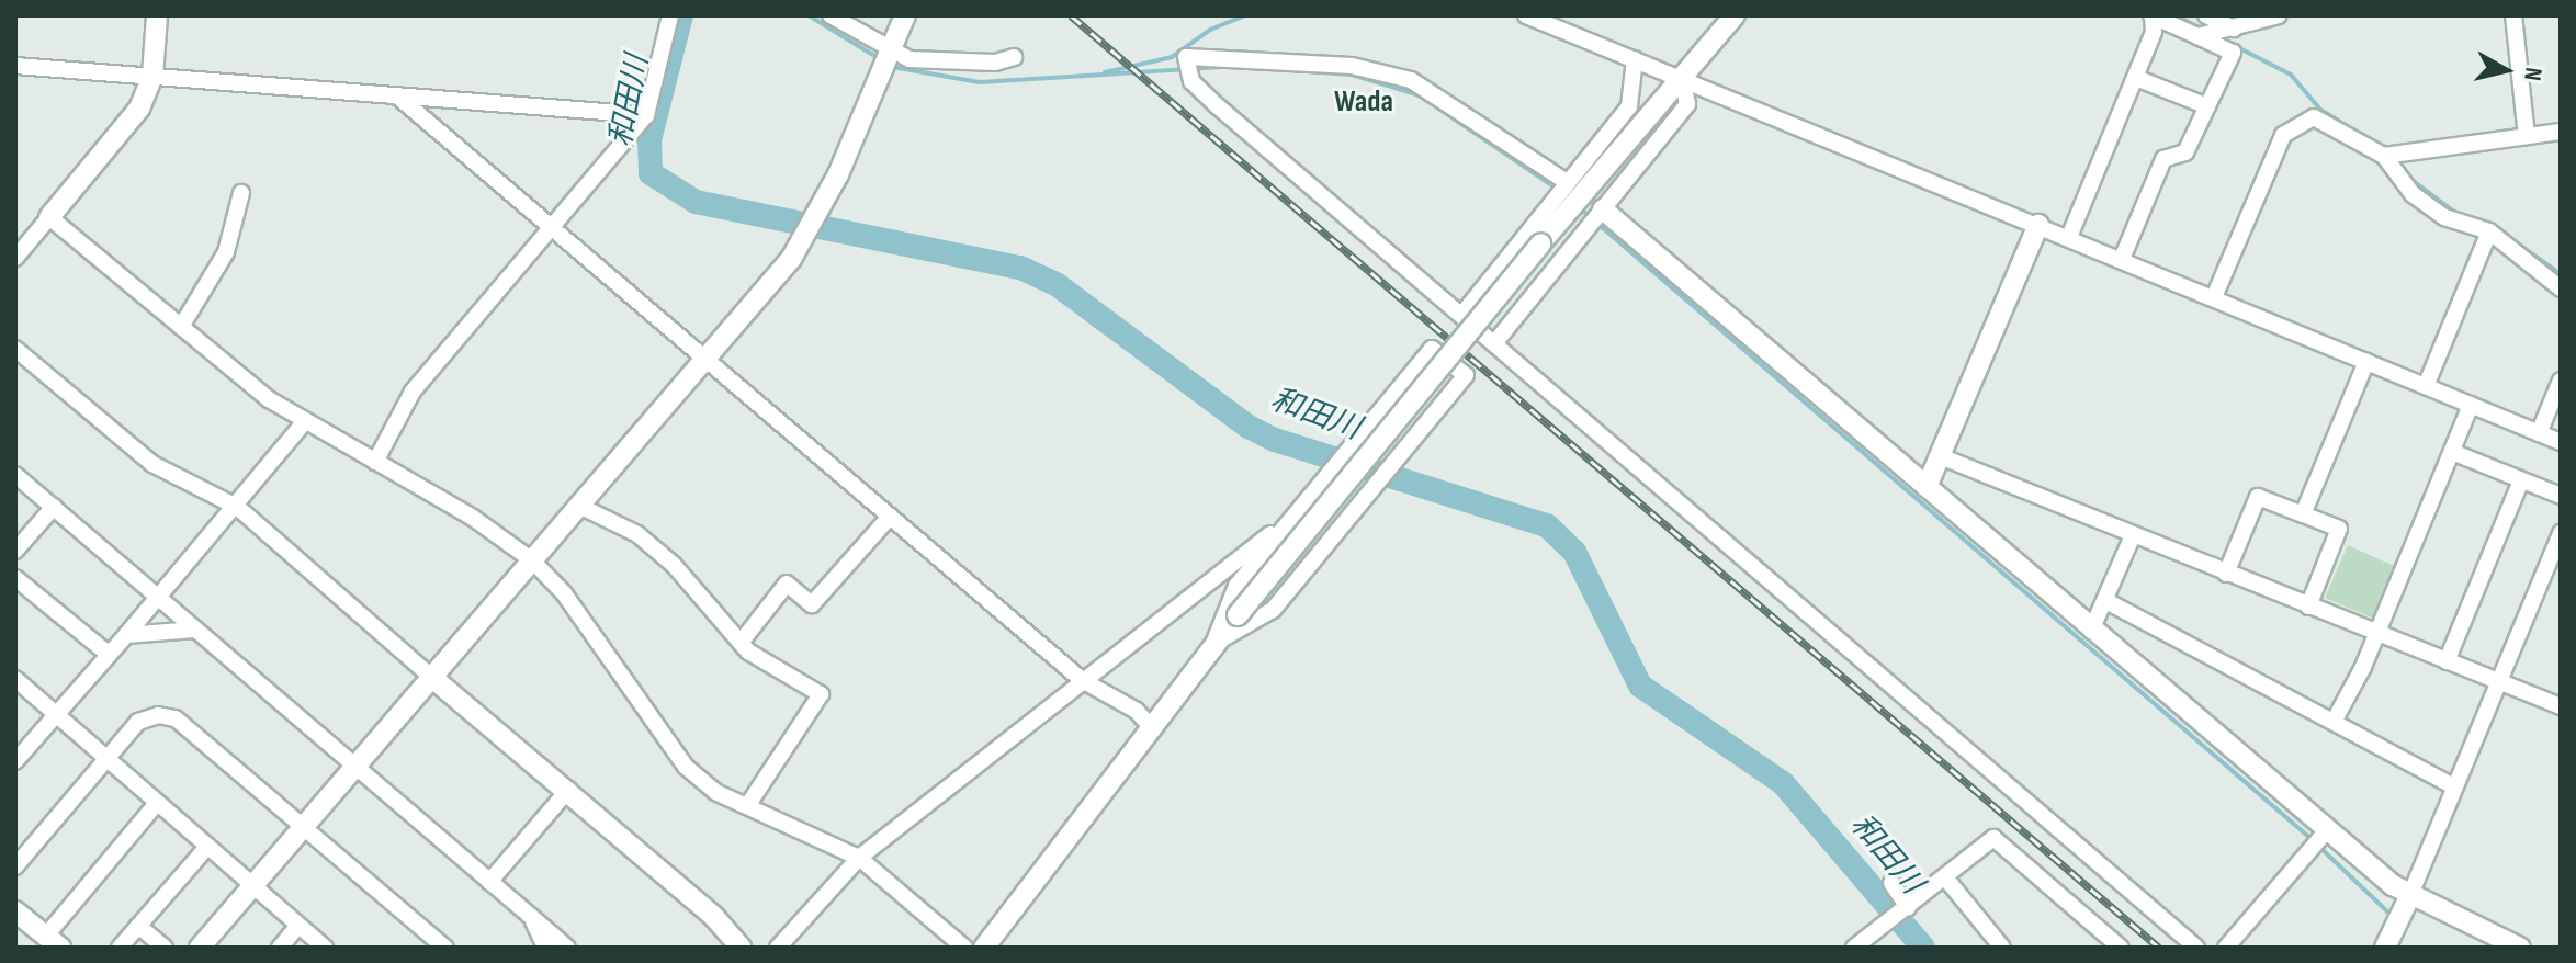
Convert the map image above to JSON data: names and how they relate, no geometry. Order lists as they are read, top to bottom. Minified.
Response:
{"districts":["Wada"],"water":["和田川"],"north":"right"}
